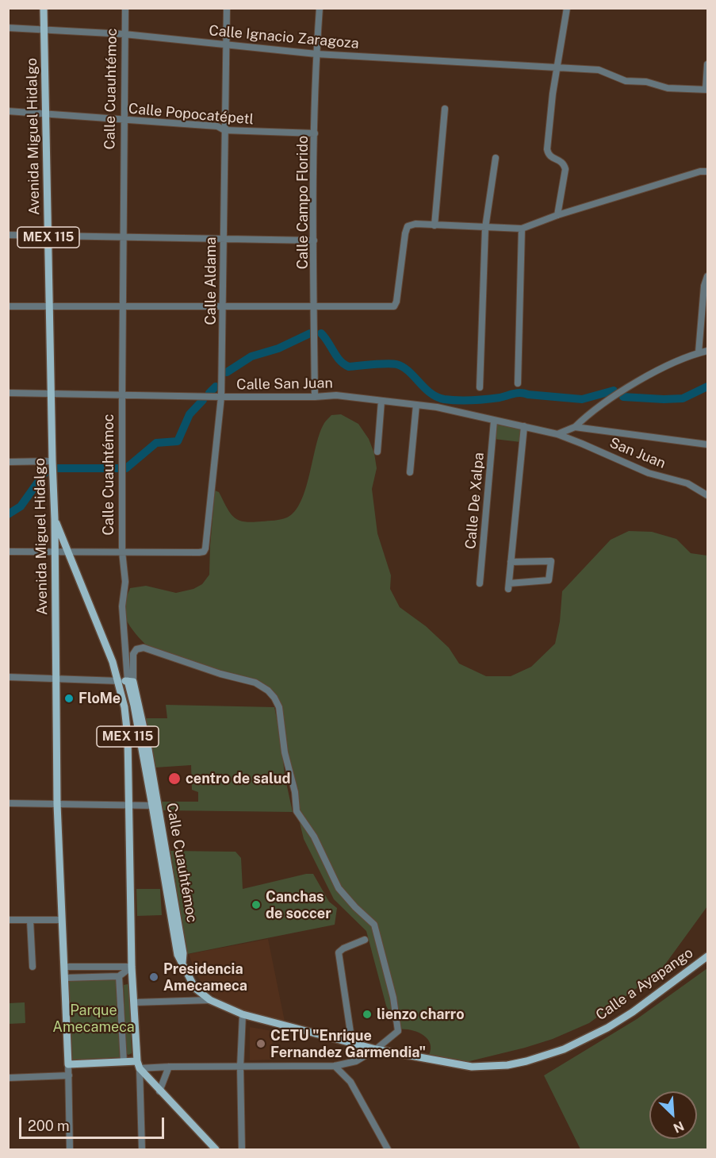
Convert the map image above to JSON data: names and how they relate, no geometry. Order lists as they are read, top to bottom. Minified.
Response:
{"streets":{"main road":["Calle Cuauhtémoc","Avenida Miguel Hidalgo","MEX 115","Calle a Ayapango"],"street":["Calle Ignacio Zaragoza","Calle Popocatépetl","Calle Campo Florido","Calle Aldama","Calle San Juan","San Juan","Calle De Xalpa"]},"crossings":[["Calle Ignacio Zaragoza","Calle Cuauhtémoc"],["Calle Ignacio Zaragoza","Avenida Miguel Hidalgo"],["Calle Ignacio Zaragoza","Calle Campo Florido"],["Calle Ignacio Zaragoza","Calle Aldama"],["Calle Cuauhtémoc","Calle Popocatépetl"],["Calle Cuauhtémoc","Calle Aldama"],["Calle Cuauhtémoc","Calle San Juan"],["Calle Cuauhtémoc","Calle a Ayapango"],["Calle Popocatépetl","Avenida Miguel Hidalgo"],["Calle Popocatépetl","Calle Campo Florido"],["Calle Popocatépetl","Calle Aldama"],["Avenida Miguel Hidalgo","MEX 115"],["Avenida Miguel Hidalgo","Calle San Juan"],["Calle Campo Florido","Calle San Juan"],["Calle Aldama","Calle San Juan"],["Calle San Juan","San Juan"],["Calle San Juan","Calle De Xalpa"]],"parks":["Parque Amecameca"],"places":["FloMe","centro de salud","Canchas de soccer","Presidencia Amecameca","lienzo charro","CETU \"Enrique Fernandez Garmendia\""],"scale_bar":"200 m","north":"bottom right"}
